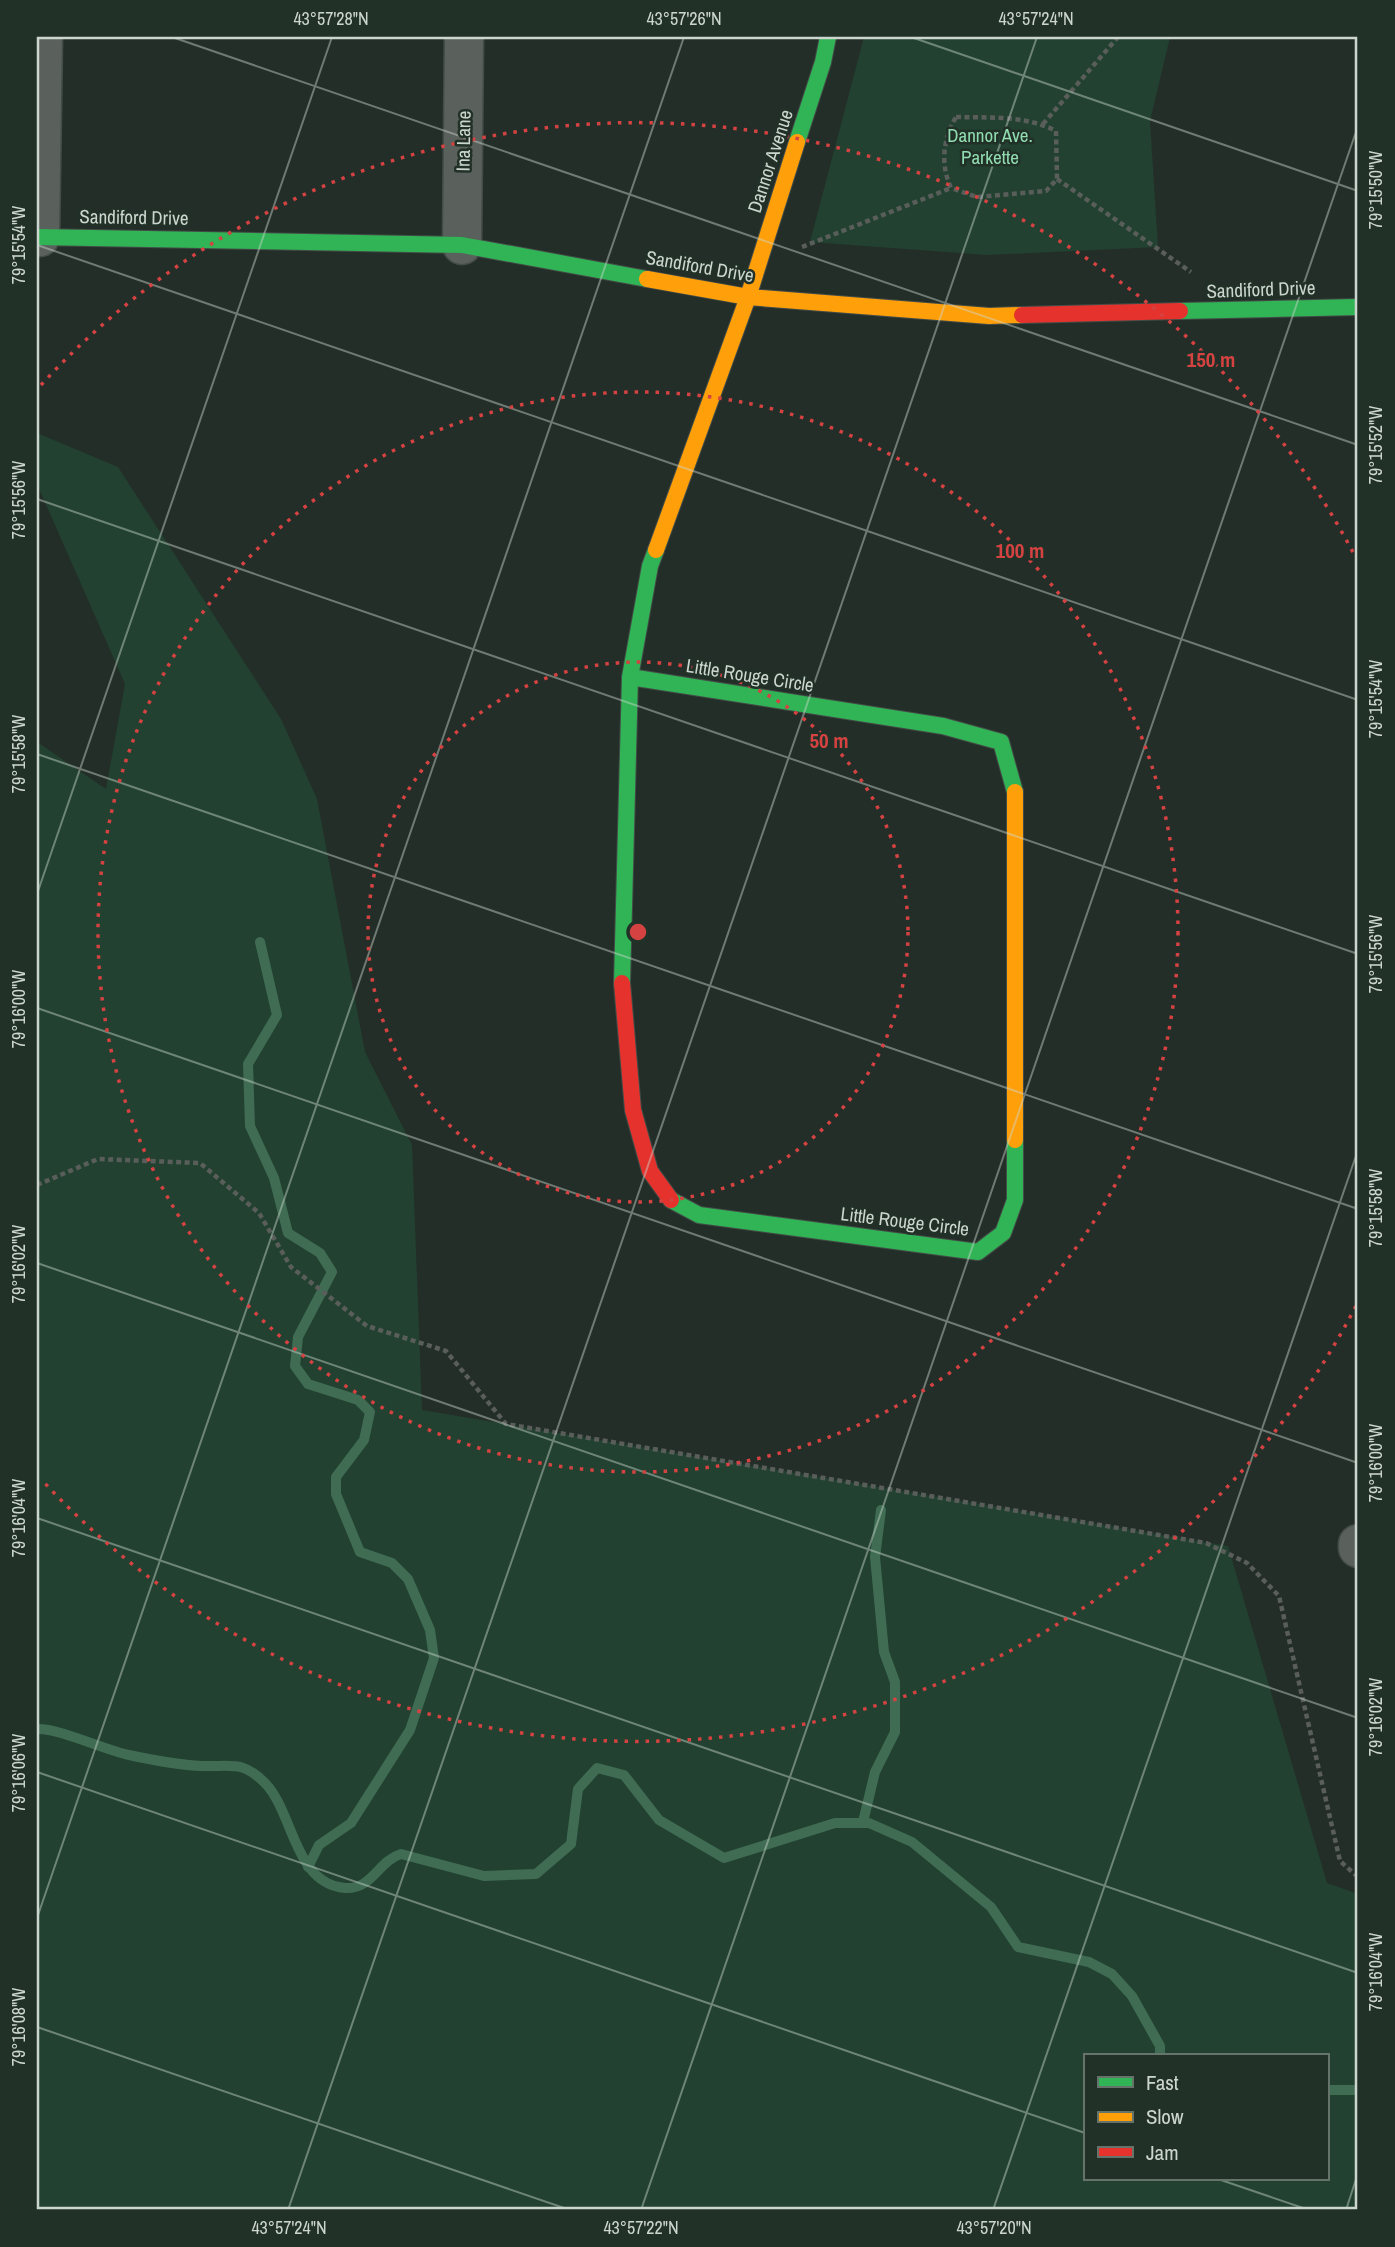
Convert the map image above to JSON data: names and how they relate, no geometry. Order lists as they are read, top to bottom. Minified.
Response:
{"streets":{"street":["Ina Lane","Dannor Avenue","Sandiford Drive","Little Rouge Circle"]},"crossings":[["Ina Lane","Sandiford Drive"],["Dannor Avenue","Sandiford Drive"],["Dannor Avenue","Little Rouge Circle"],["Sandiford Drive","Little Rouge Circle"]],"parks":["Dannor Ave. Parkette"],"legend":["Fast","Slow","Jam"],"coordinates":["43°57'28\"N","43°57'26\"N","43°57'24\"N","79°15'50\"W","79°15'54\"W","79°15'52\"W","79°15'56\"W","79°15'58\"W","79°16'00\"W","79°16'02\"W","79°16'04\"W","79°16'06\"W","79°16'08\"W","43°57'22\"N","43°57'20\"N"],"rings":["150 m","100 m","50 m"]}
